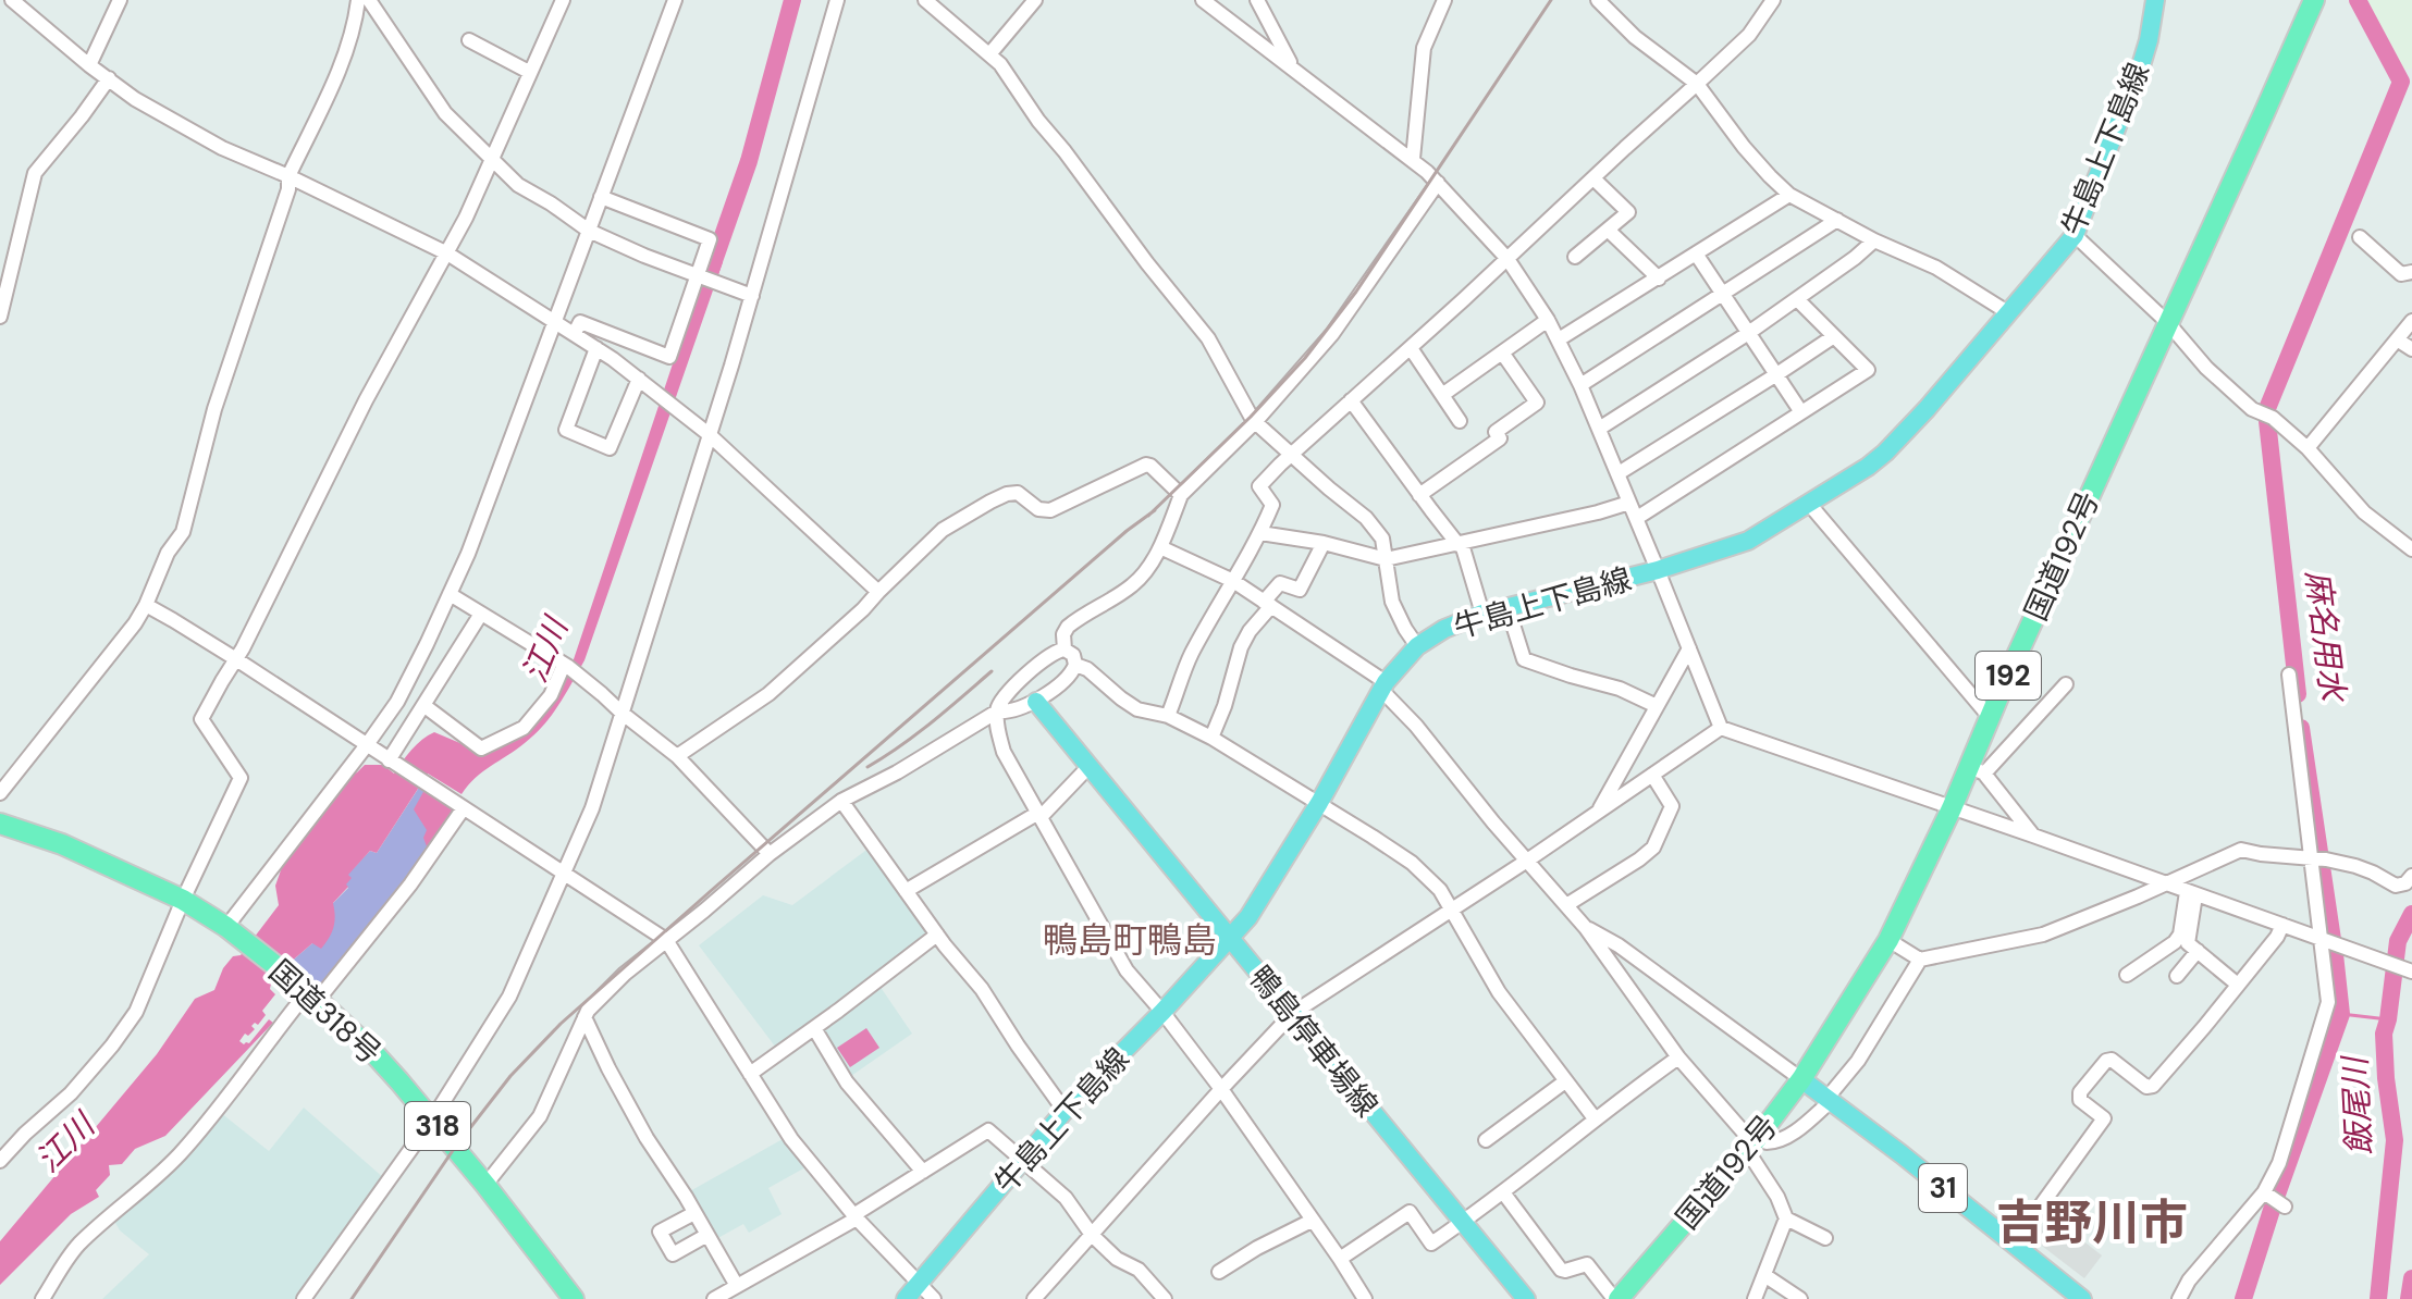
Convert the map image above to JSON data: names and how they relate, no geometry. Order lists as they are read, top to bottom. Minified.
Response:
{"streets":{"highway":["国道192号","192","国道318号","318"],"main road":["牛島上下島線","鴨島停車場線","31"]},"crossings":[["牛島上下島線","鴨島停車場線"],["国道192号","31"]],"districts":["鴨島町鴨島","吉野川市"],"water":["麻名用水","江川","飯尾川"]}
